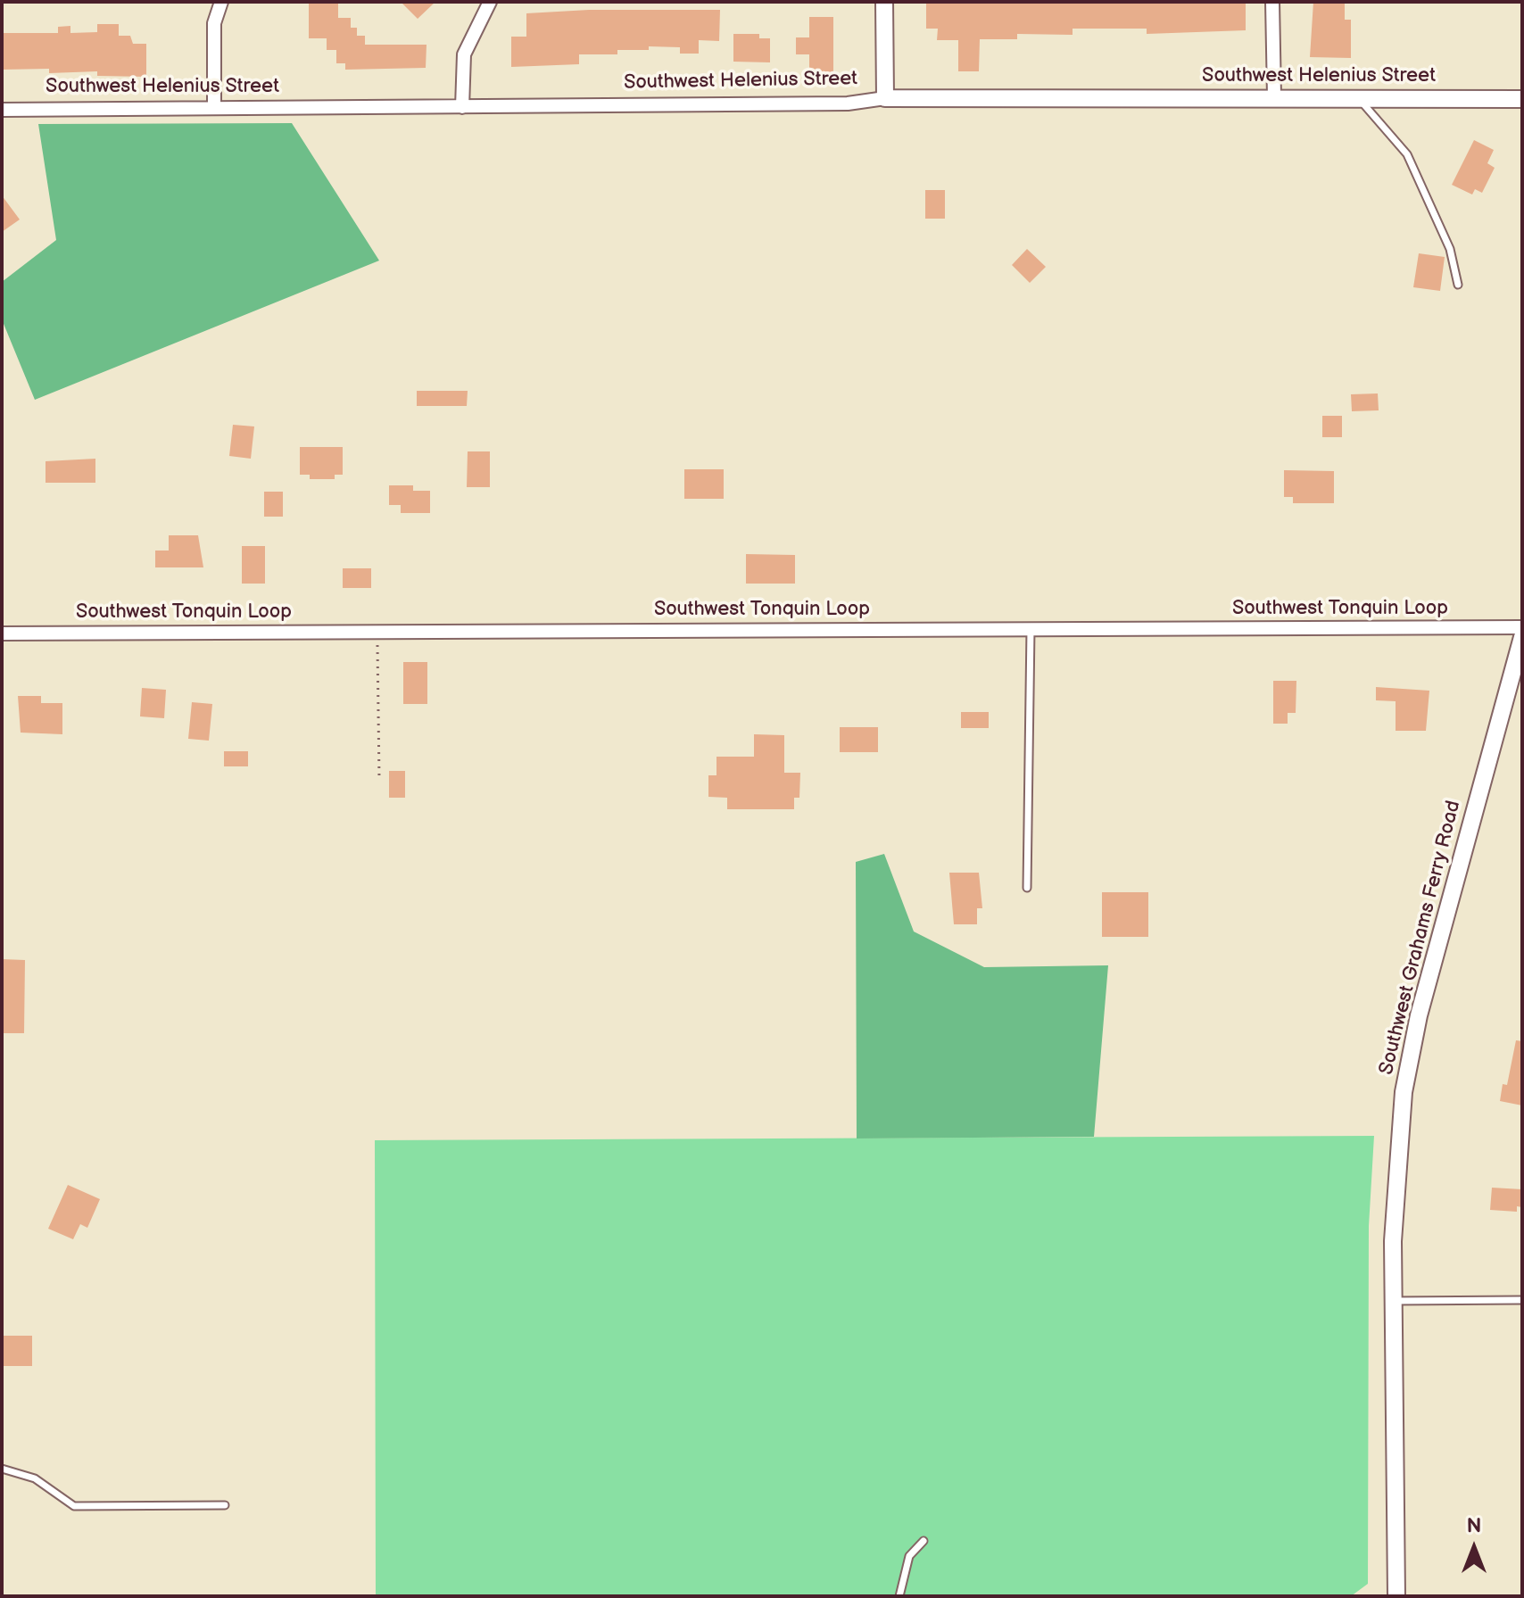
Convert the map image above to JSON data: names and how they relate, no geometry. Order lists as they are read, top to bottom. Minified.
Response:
{"streets":{"street":["Southwest Helenius Street","Southwest Tonquin Loop","Southwest Grahams Ferry Road"]},"north":"top"}
